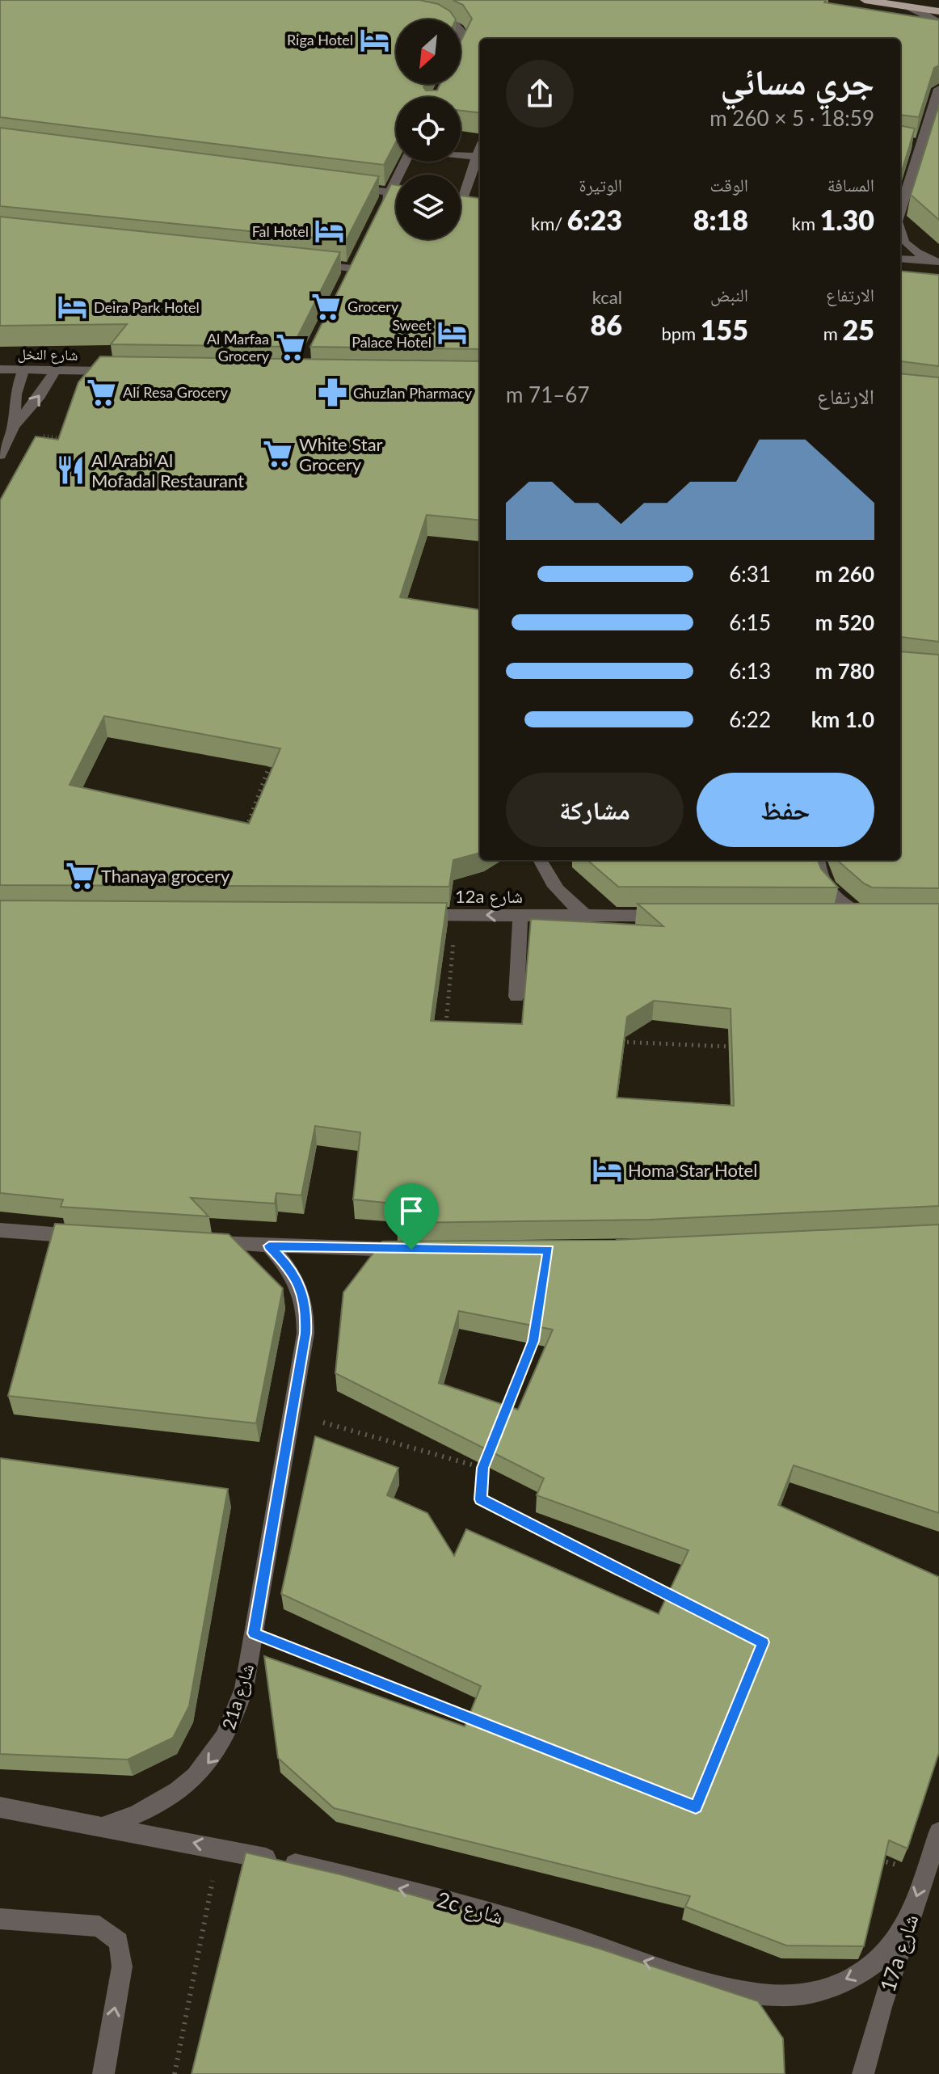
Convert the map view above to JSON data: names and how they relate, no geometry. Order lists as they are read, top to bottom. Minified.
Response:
{"streets":{"street":["شارع النخل","12a شارع","21a شارع","2c شارع","17a شارع"]},"crossings":[["21a شارع","2c شارع"],["2c شارع","17a شارع"]],"one_way":["21a شارع","2c شارع"],"places":{"hotel":["Riga Hotel","Fal Hotel","Deira Park Hotel","Sweet Palace Hotel","Homa Star Hotel"],"supermarket":["Grocery","Al Marfaa Grocery","Ali Resa Grocery","White Star Grocery","Thanaya grocery"],"pharmacy":["Ghuzlan Pharmacy"],"restaurant":["Al Arabi Al Mofadal Restaurant"]},"north":"bottom left","page":{"heading":["جري مسائي","18:59 · 5 × 260 m"],"stats":[["المسافة","1.30 km"],["الوقت","8:18"],["الوتيرة","6:23 /km"],["الارتفاع","25 m"],["النبض","155 bpm"],["kcal","86"]],"chart":["الارتفاع","67–71 m"],"list":[{"name":"260 m","note":"6:31"},{"name":"520 m","note":"6:15"},{"name":"780 m","note":"6:13"},{"name":"1.0 km","note":"6:22"}],"buttons":["حفظ","مشاركة"]}}
